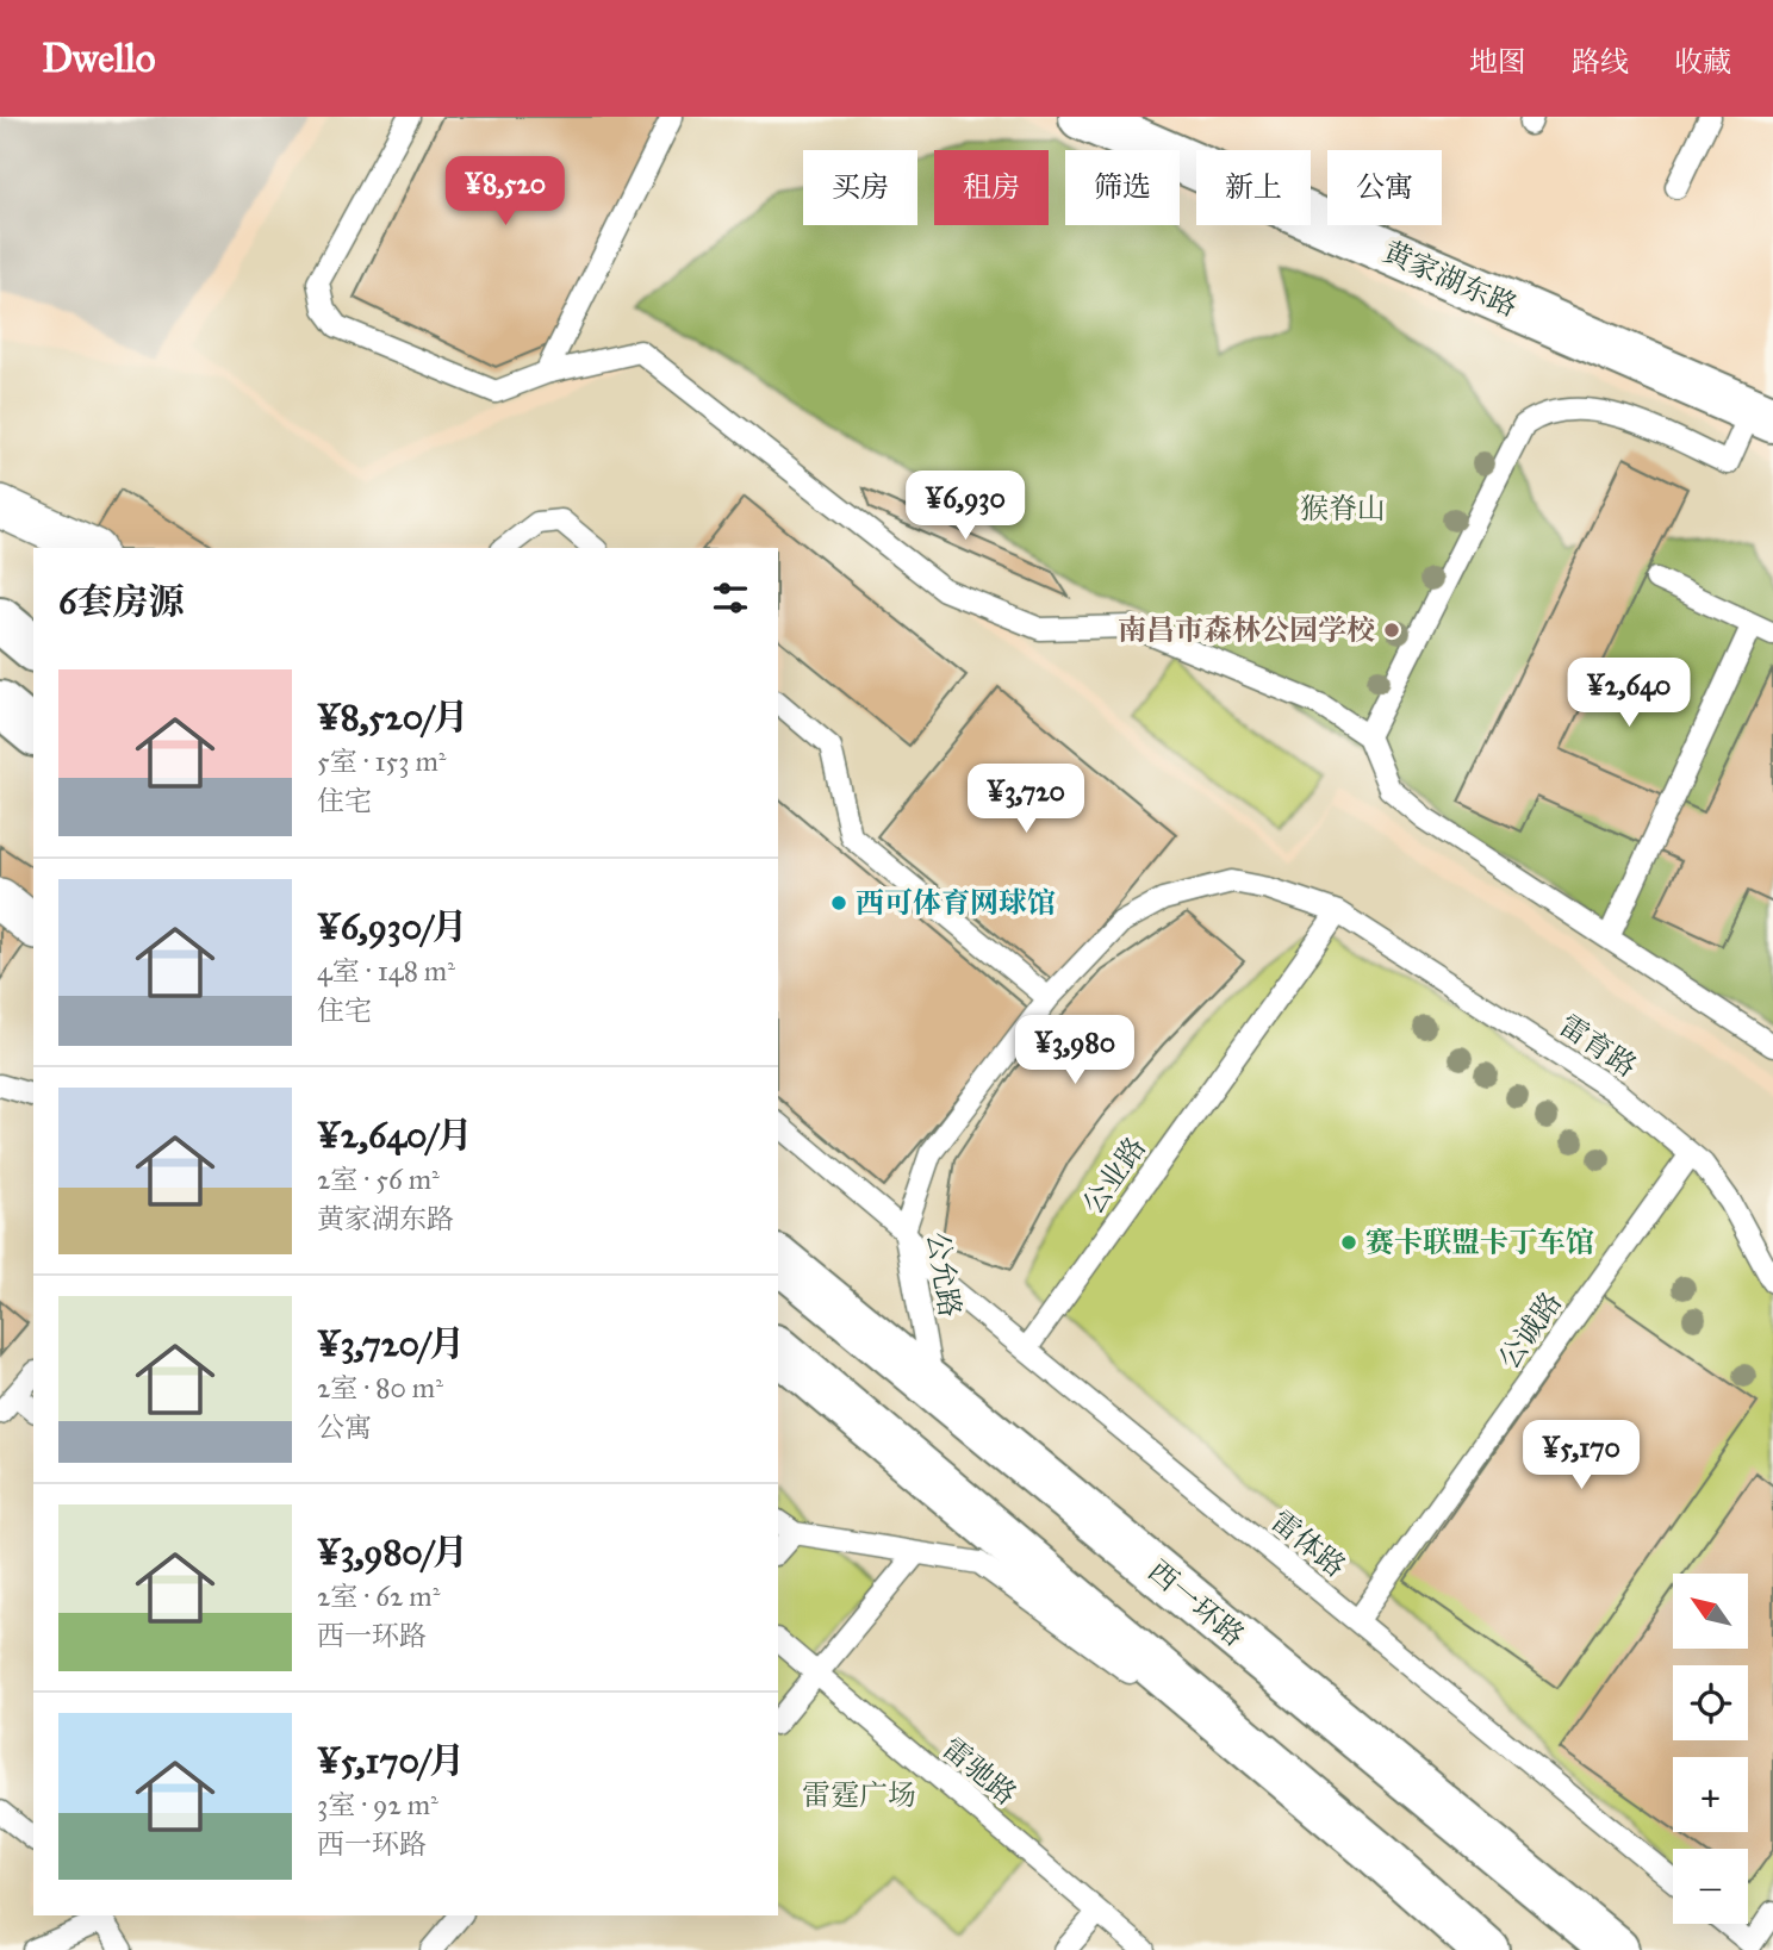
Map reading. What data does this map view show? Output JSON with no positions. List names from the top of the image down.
{
  "streets": {
    "main road": ["黄家湖东路", "西一环路"],
    "lane": [
      "雷育路",
      "公业路",
      "公允路",
      "公诚路",
      "雷体路",
      "雷驰路"
    ]
  },
  "crossings": [
    ["雷育路", "公业路"],
    ["雷育路", "公允路"],
    ["雷育路", "公诚路"],
    ["公业路", "公允路"],
    ["公业路", "雷体路"],
    ["公允路", "雷体路"],
    ["公允路", "西一环路"],
    ["公诚路", "雷体路"]
  ],
  "parks": ["猴脊山", "雷霆广场"],
  "places": ["南昌市森林公园学校", "西可体育网球馆", "赛卡联盟卡丁车馆"],
  "north": "top left",
  "page": {
    "header": "Dwello",
    "nav": ["地图", "路线", "收藏"],
    "chip": [
      "买房",
      "租房",
      "筛选",
      "新上",
      "公寓"
    ],
    "price": [
      "¥8,520",
      "¥6,930",
      "¥2,640",
      "¥3,720",
      "¥3,980",
      "¥5,170"
    ],
    "heading": "6套房源",
    "list": [
      {
        "name": "¥8,520/月",
        "note": "5室 · 153 m² · 住宅"
      },
      {
        "name": "¥6,930/月",
        "note": "4室 · 148 m² · 住宅"
      },
      {
        "name": "¥2,640/月",
        "note": "2室 · 56 m² · 黄家湖东路"
      },
      {
        "name": "¥3,720/月",
        "note": "2室 · 80 m² · 公寓"
      },
      {
        "name": "¥3,980/月",
        "note": "2室 · 62 m² · 西一环路"
      },
      {
        "name": "¥5,170/月",
        "note": "3室 · 92 m² · 西一环路"
      }
    ],
    "map_buttons": ["+", "−"]
  }
}
